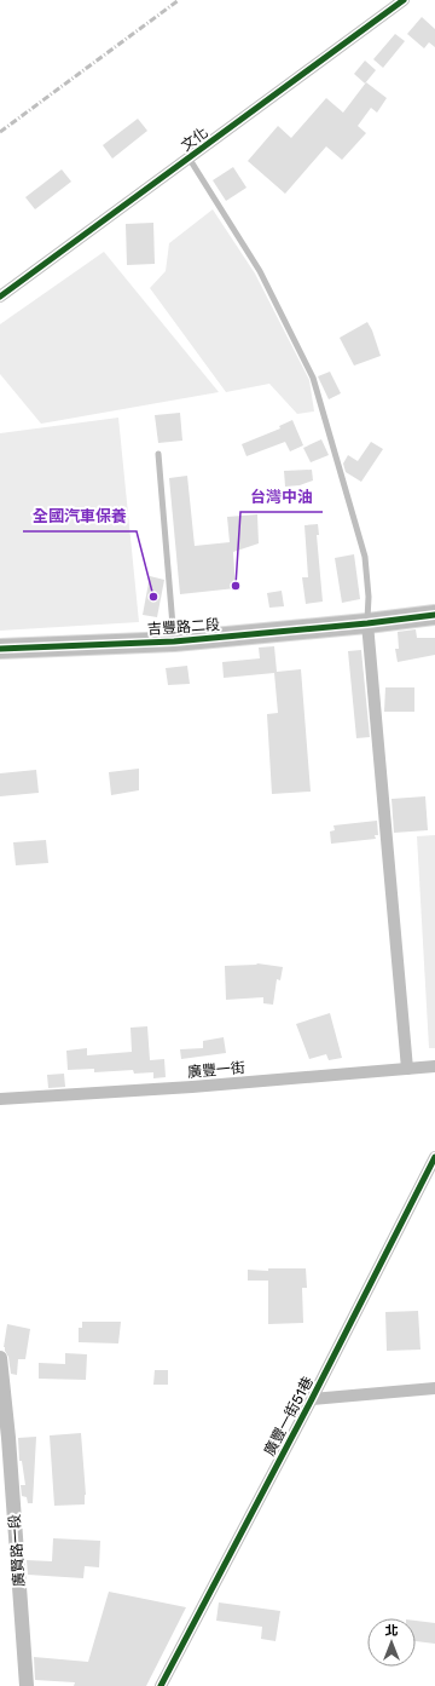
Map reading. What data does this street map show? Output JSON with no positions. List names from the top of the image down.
{
  "streets": {
    "main road": ["吉豐路二段"],
    "street": [
      "文化",
      "廣豐一街",
      "廣豐一街51巷",
      "廣賢路一段"
    ]
  },
  "places": ["台灣中油", "全國汽車保養"],
  "north": "top"
}
